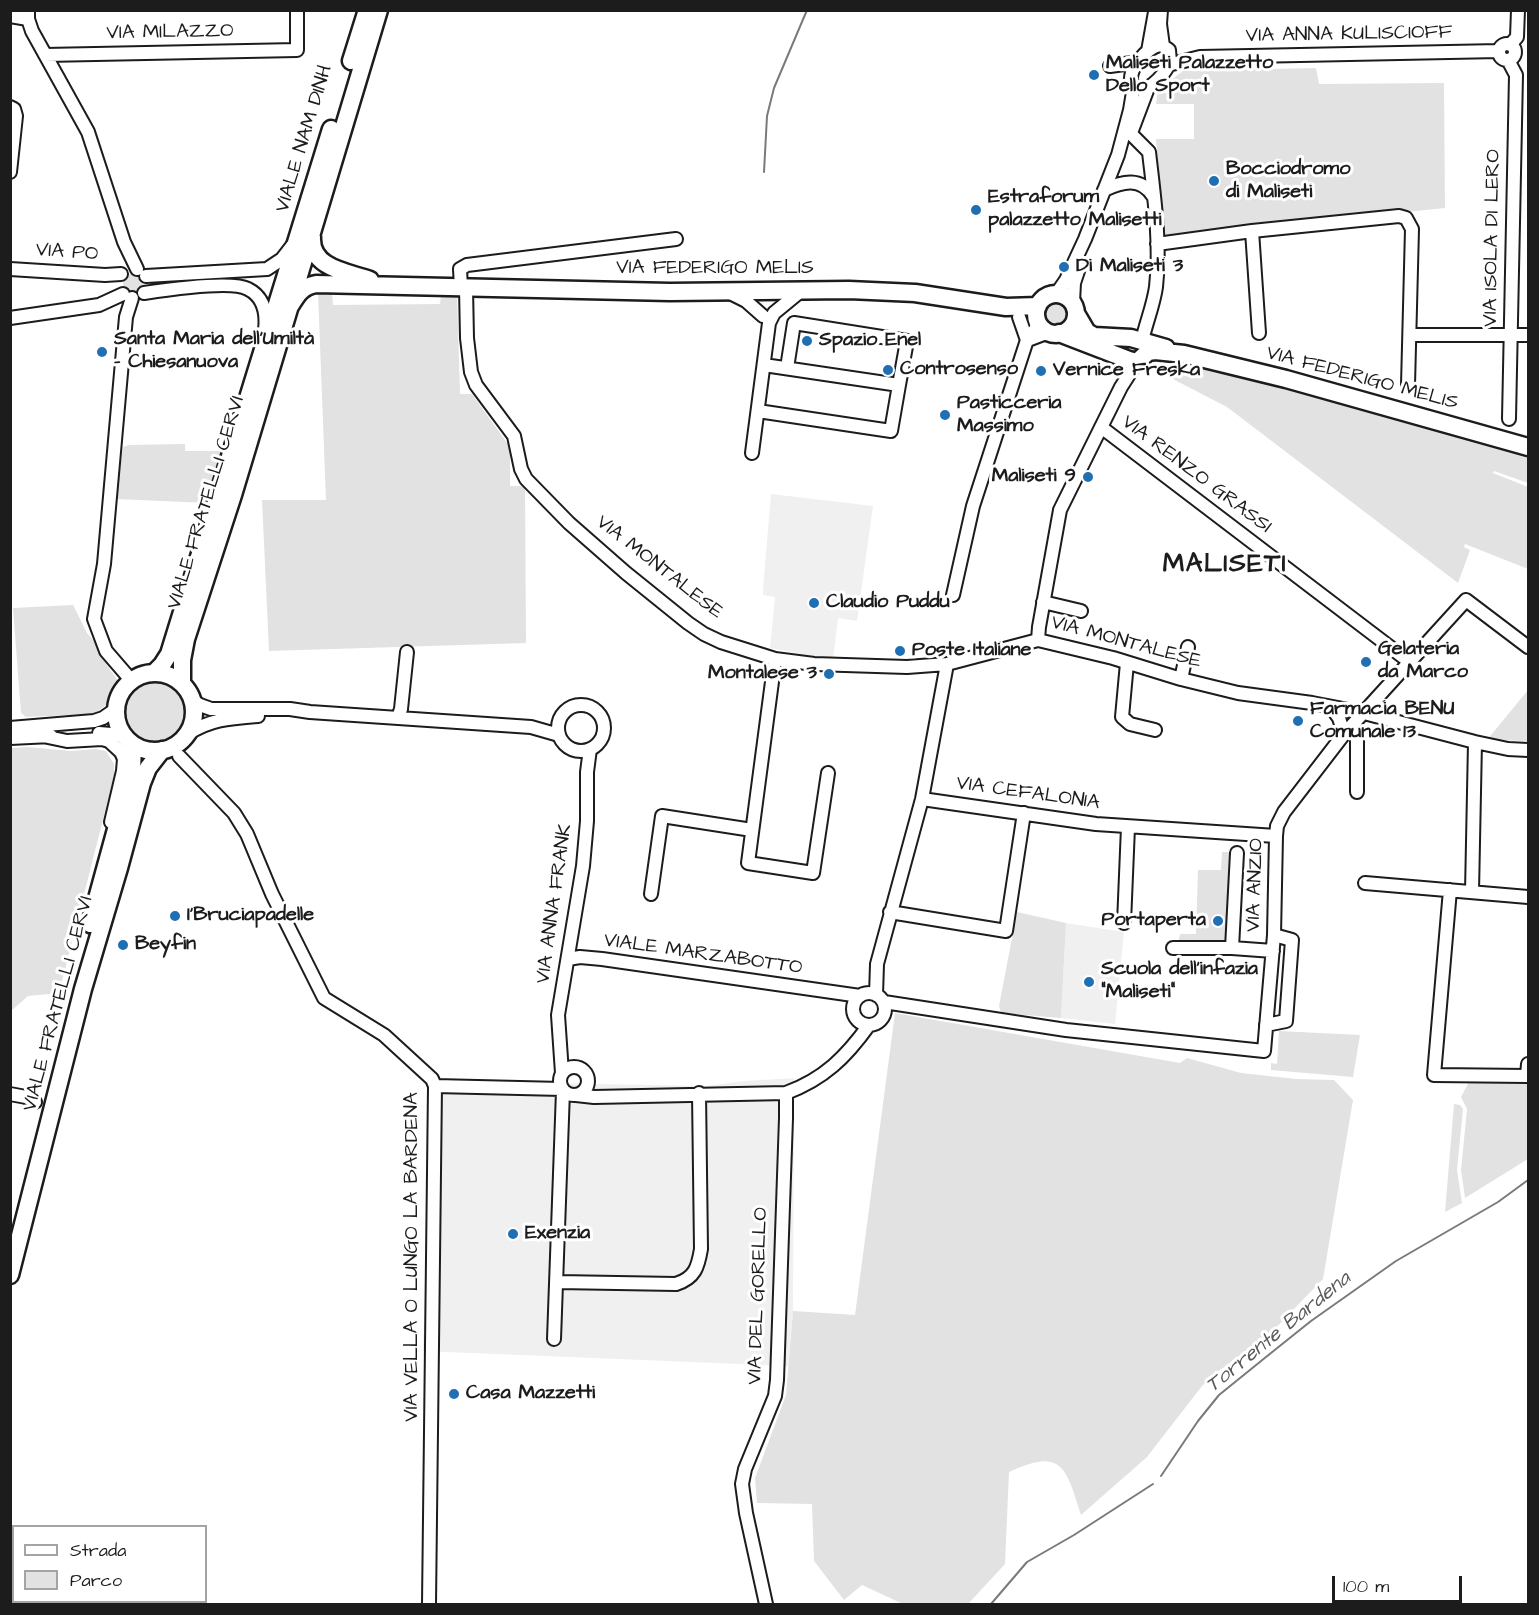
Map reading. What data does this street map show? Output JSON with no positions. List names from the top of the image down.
{
  "streets": {
    "main road": ["VIALE NAM DINH", "VIA FEDERIGO MELIS", "VIALE FRATELLI CERVI"],
    "street": [
      "VIA MILAZZO",
      "VIA ANNA KULISCIOFF",
      "VIA ISOLA DI LERO",
      "VIA PO",
      "VIA RENZO GRASSI",
      "VIA MONTALESE",
      "VIA CEFALONIA",
      "VIA ANZIO",
      "VIA ANNA FRANK",
      "VIALE MARZABOTTO",
      "VIA VELLA O LUNGO LA BARDENA",
      "VIA DEL GORELLO"
    ]
  },
  "crossings": [
    ["VIA ANNA KULISCIOFF", "VIA ISOLA DI LERO"],
    ["VIALE NAM DINH", "VIALE FRATELLI CERVI"],
    ["VIA FEDERIGO MELIS", "VIA MONTALESE"],
    ["VIA RENZO GRASSI", "VIA ANZIO"],
    ["VIALE FRATELLI CERVI", "VIA VELLA O LUNGO LA BARDENA"],
    ["VIA MONTALESE", "VIA ANZIO"],
    ["VIA CEFALONIA", "VIA ANZIO"],
    ["VIA ANZIO", "VIALE MARZABOTTO"],
    ["VIA ANNA FRANK", "VIALE MARZABOTTO"]
  ],
  "districts": ["MALISETI"],
  "water": ["Torrente Bardena"],
  "places": [
    "Maliseti Palazzetto Dello Sport",
    "Bocciodromo di Maliseti",
    "Estraforum palazzetto Malisetti",
    "Di Maliseti 3",
    "Spazio Enel",
    "Santa Maria dell'Umiltà - Chiesanuova",
    "Controsenso",
    "Vernice Freska",
    "Pasticceria Massimo",
    "Maliseti 9",
    "Claudio Puddu",
    "Poste Italiane",
    "Gelateria da Marco",
    "Montalese 3",
    "Farmacia BENU Comunale 13",
    "I'Bruciapadelle",
    "Portaperta",
    "Beyfin",
    "Scuola dell'infazia \"Maliseti\"",
    "Exenzia",
    "Casa Mazzetti"
  ],
  "legend": ["Strada", "Parco"],
  "scale_bar": "100 m"
}
